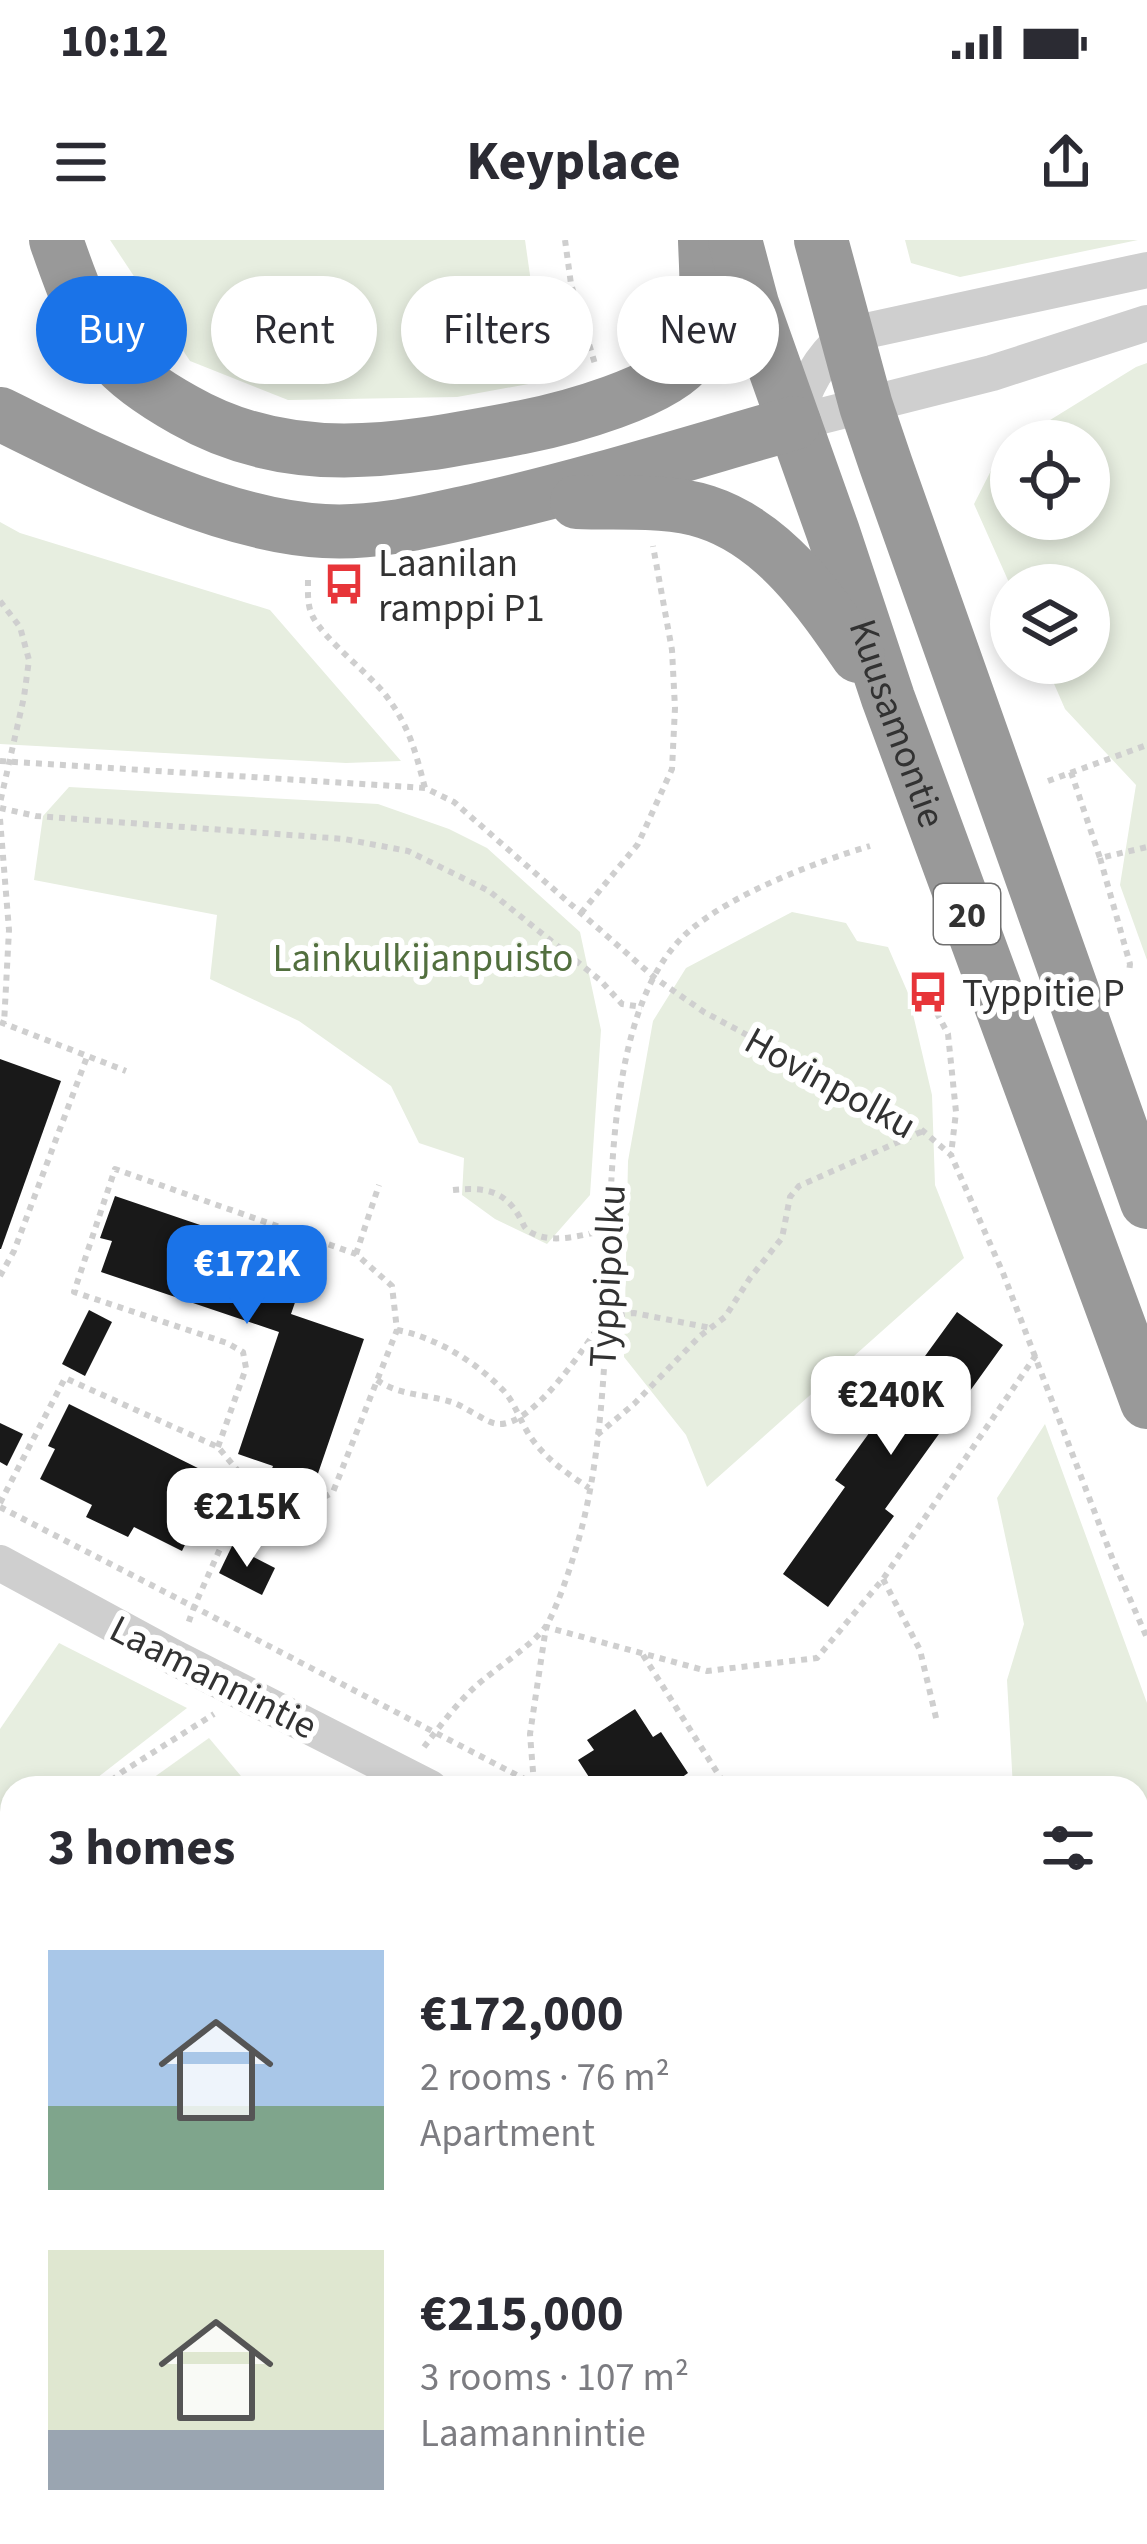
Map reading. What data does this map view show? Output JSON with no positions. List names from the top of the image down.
{
  "streets": {
    "highway": ["Kuusamontie", "20"],
    "street": ["Laamannintie"],
    "path": ["Hovinpolku", "Typpipolku"]
  },
  "crossings": [
    ["Hovinpolku", "Typpipolku"]
  ],
  "parks": ["Lainkulkijanpuisto"],
  "places": {
    "bus stop": ["Laanilan ramppi P1", "Typpitie P"]
  },
  "page": {
    "status": "10:12",
    "header": "Keyplace",
    "chip": [
      "Buy",
      "Rent",
      "Filters",
      "New"
    ],
    "price": ["€172K", "€240K", "€215K"],
    "heading": "3 homes",
    "list": [
      {
        "name": "€172,000",
        "note": "2 rooms · 76 m² · Apartment"
      },
      {
        "name": "€215,000",
        "note": "3 rooms · 107 m² · Laamannintie"
      }
    ]
  }
}
